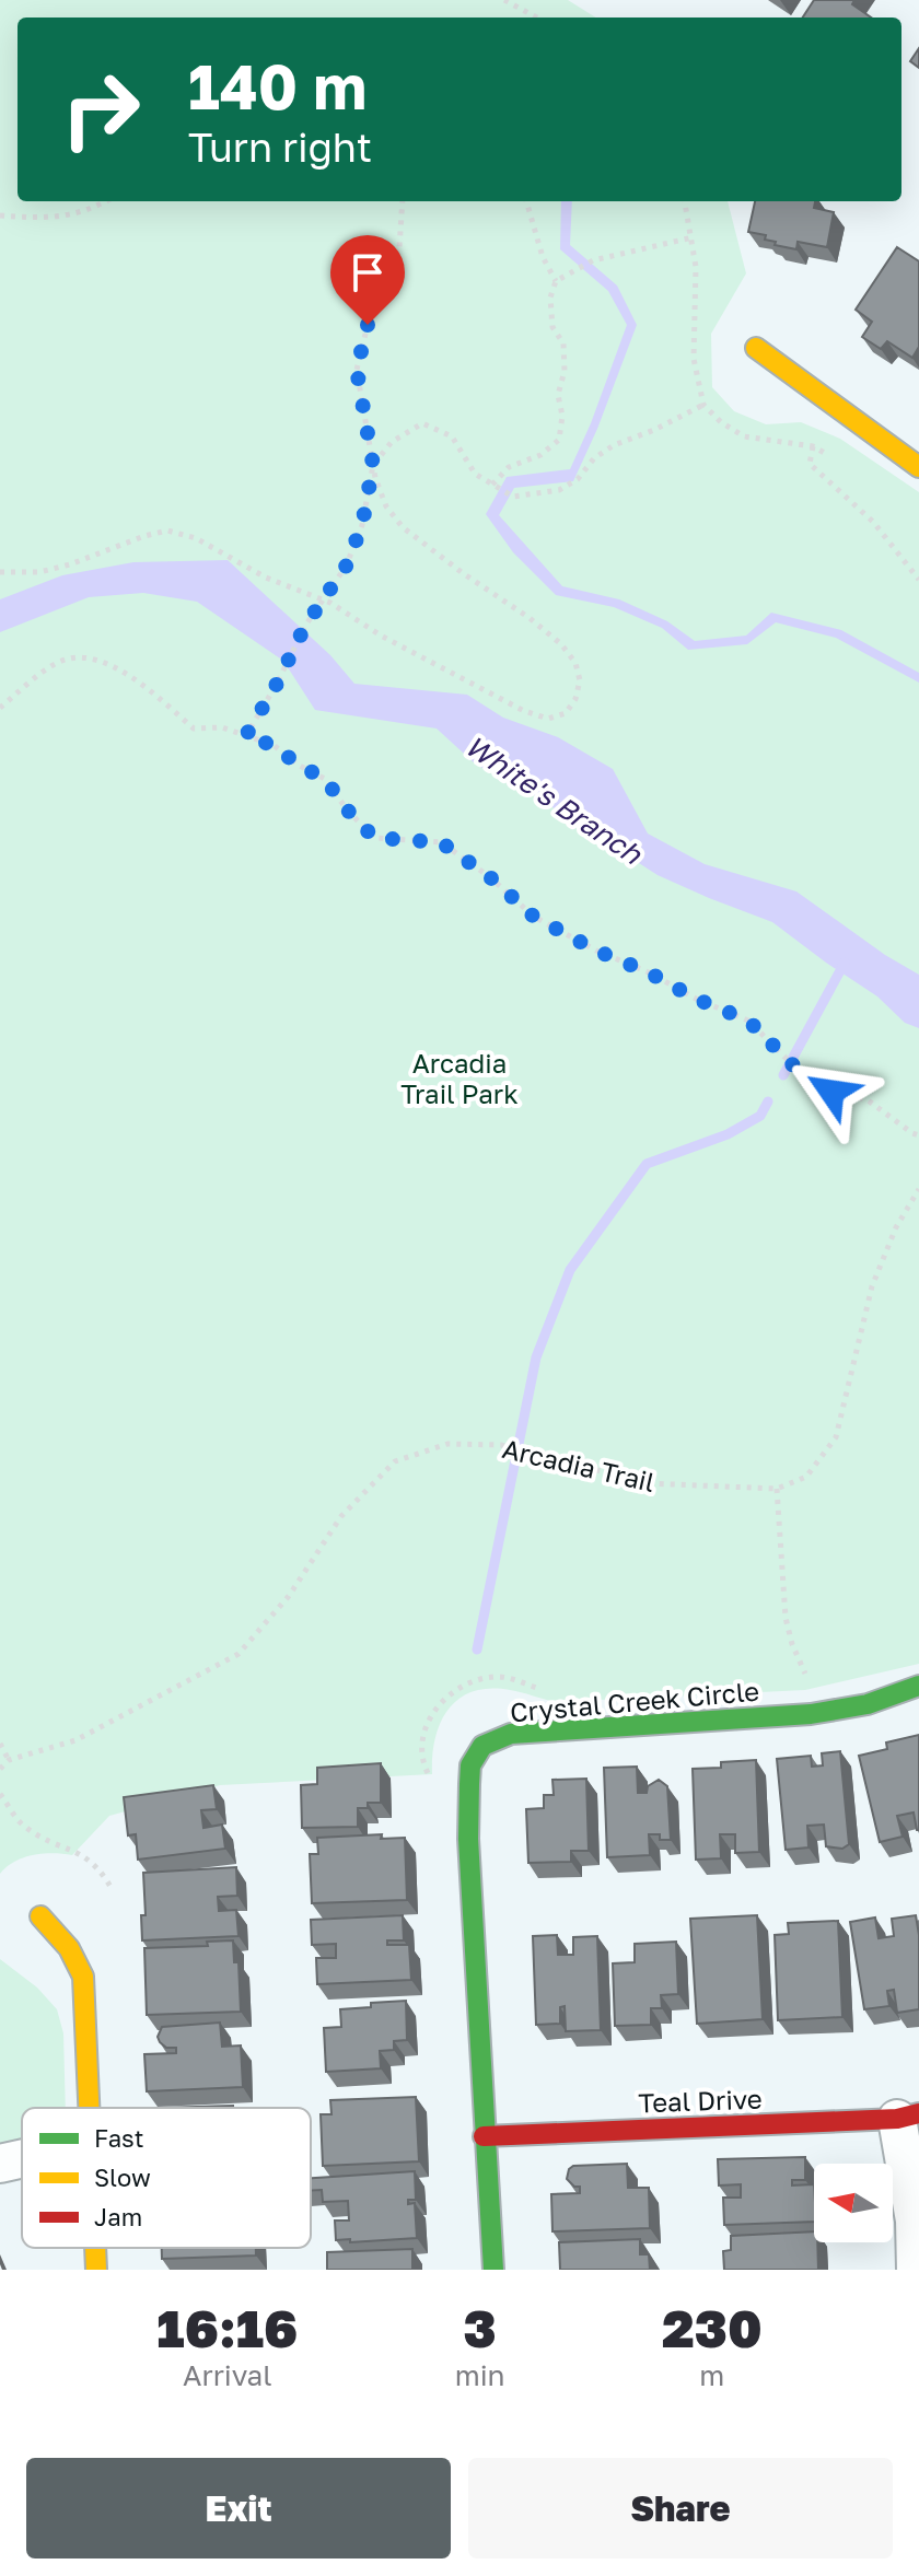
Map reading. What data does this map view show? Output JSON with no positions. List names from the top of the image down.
{
  "streets": {
    "street": ["Crystal Creek Circle", "Teal Drive"],
    "path": ["Arcadia Trail"]
  },
  "crossings": [
    ["Crystal Creek Circle", "Teal Drive"]
  ],
  "water": ["White's Branch"],
  "parks": ["Arcadia Trail Park"],
  "legend": ["Fast", "Slow", "Jam"],
  "north": "left",
  "page": {
    "turn": ["140 m", "Turn right"],
    "eta": [
      "16:16",
      "Arrival",
      "3",
      "min",
      "230",
      "m"
    ],
    "buttons": ["Exit", "Share"]
  }
}
